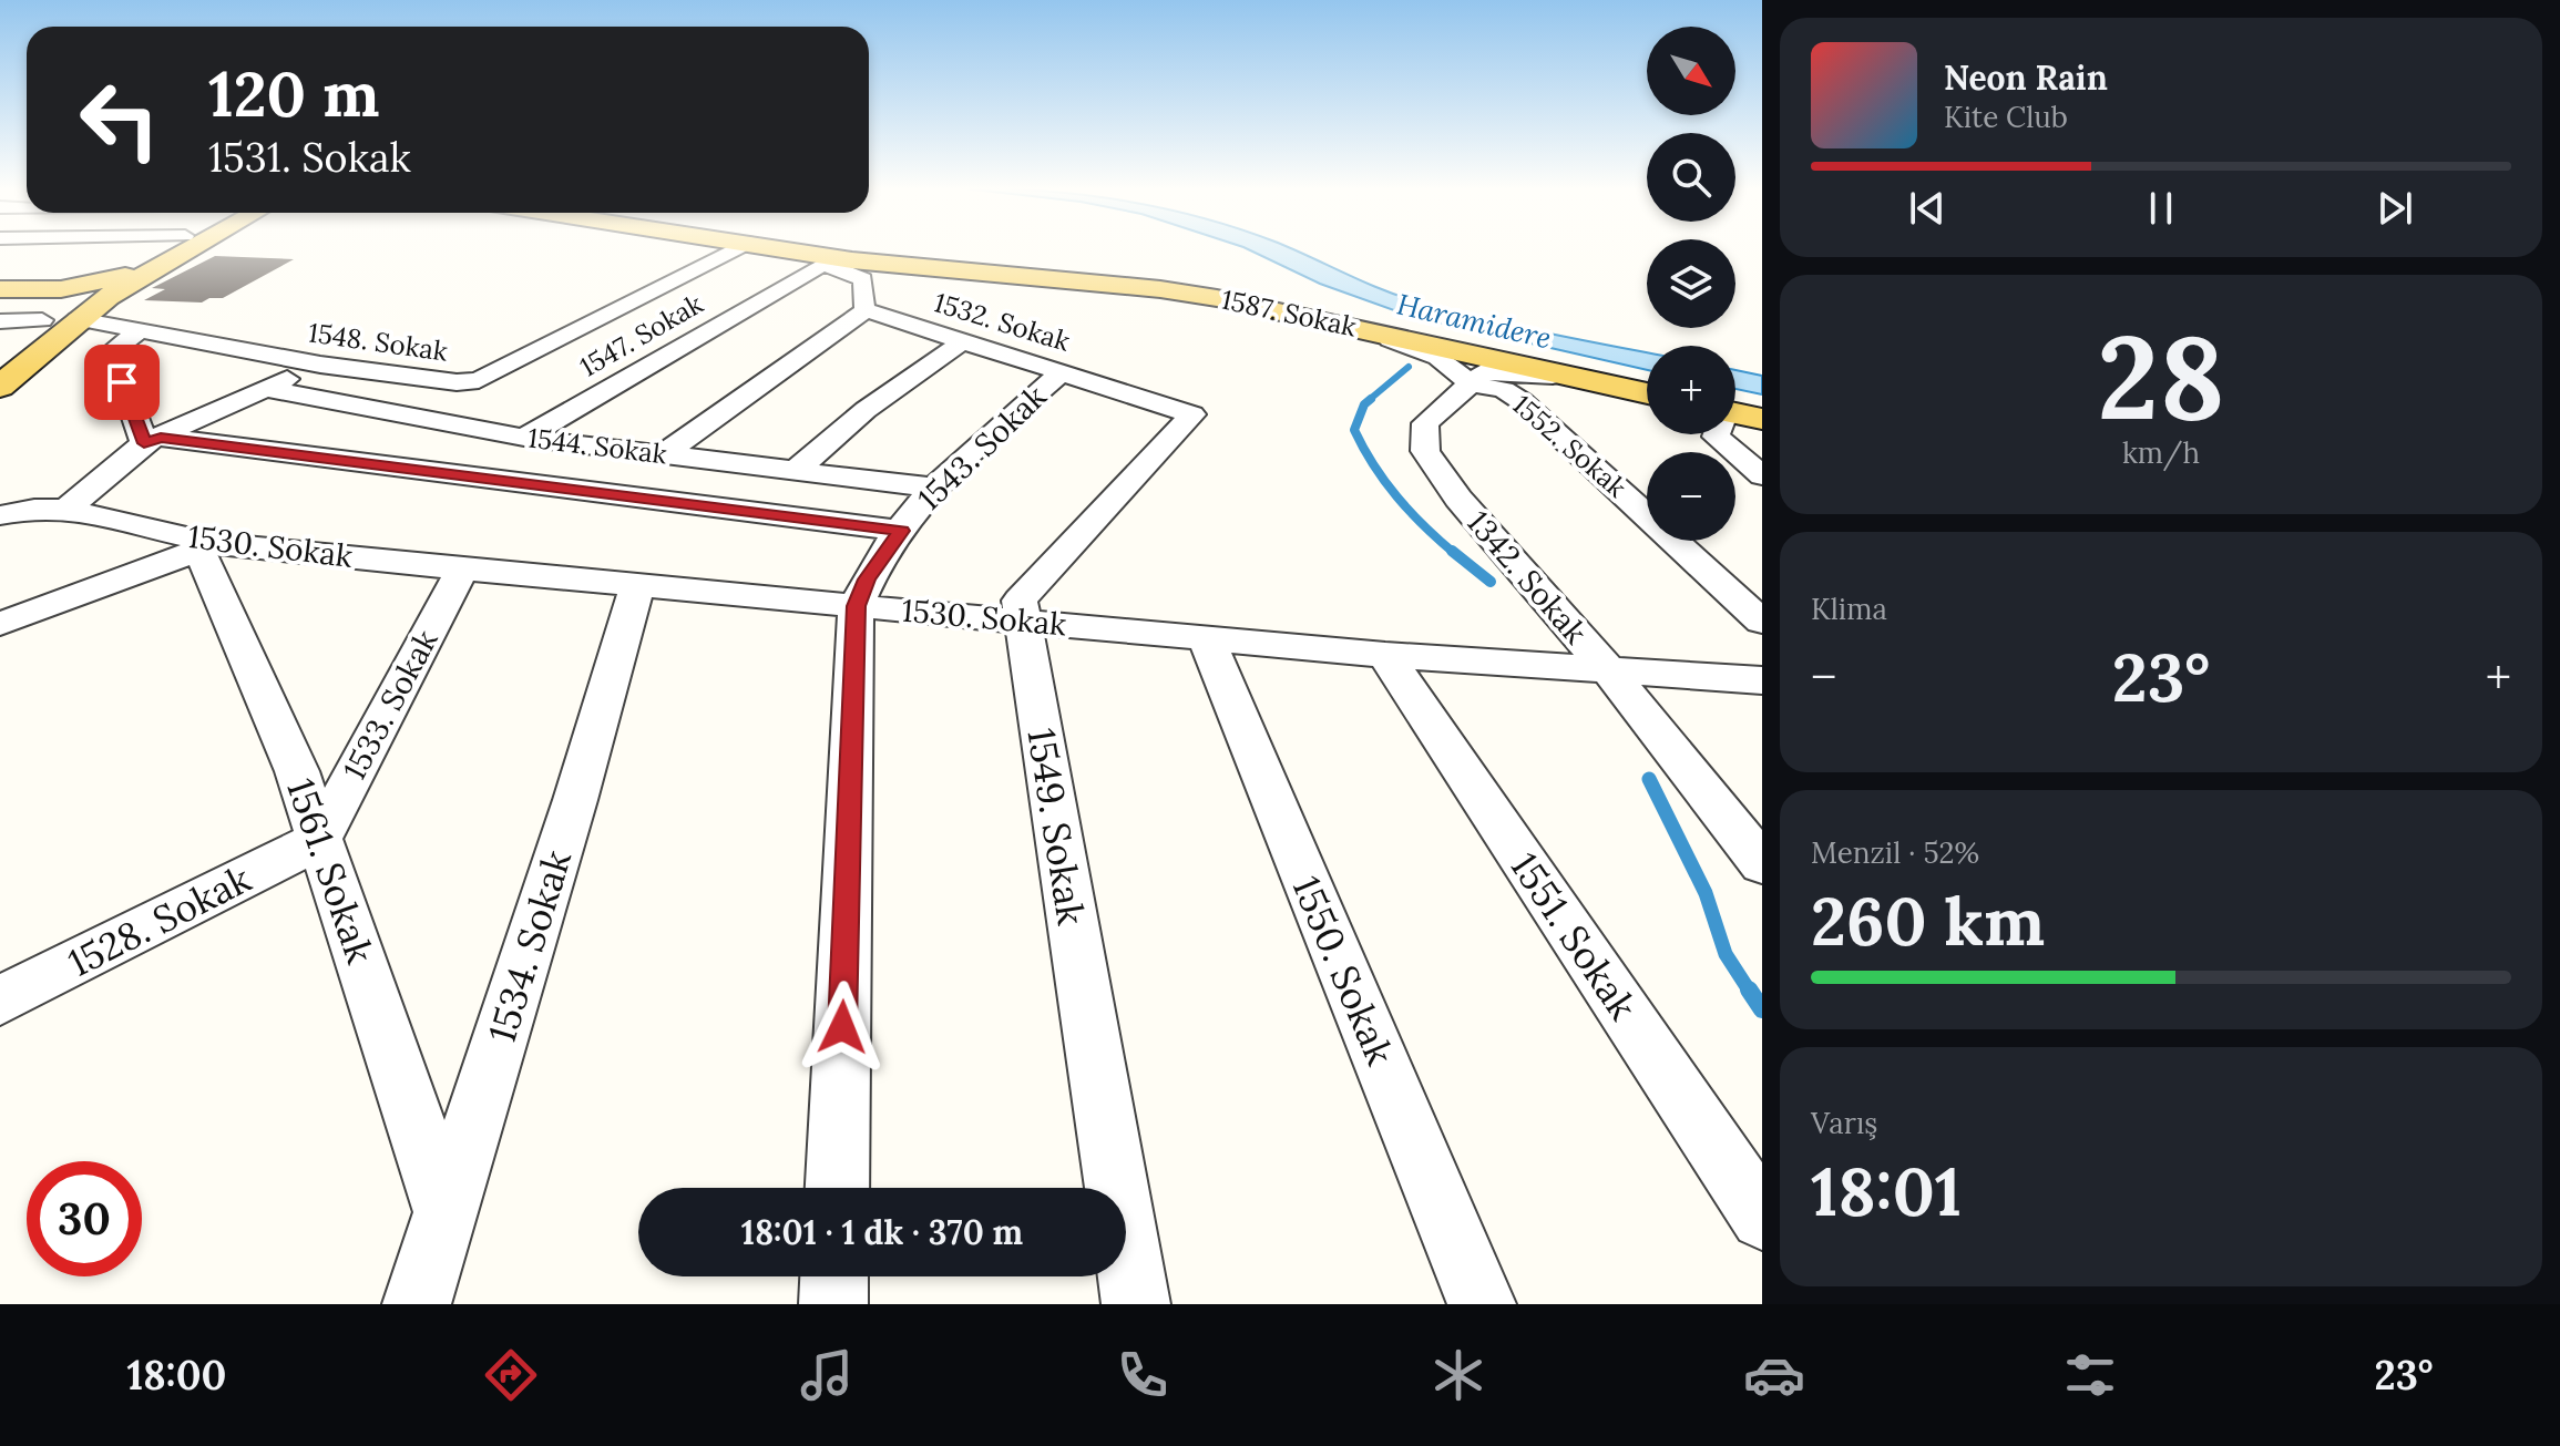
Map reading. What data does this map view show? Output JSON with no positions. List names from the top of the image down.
{
  "streets": {
    "main road": ["1587. Sokak"],
    "street": [
      "1532. Sokak",
      "1547. Sokak",
      "1548. Sokak",
      "1544. Sokak",
      "1552. Sokak",
      "1543. Sokak",
      "1530. Sokak",
      "1342. Sokak",
      "1533. Sokak",
      "1549. Sokak",
      "1561. Sokak",
      "1528. Sokak",
      "1551. Sokak",
      "1534. Sokak",
      "1550. Sokak"
    ]
  },
  "crossings": [
    ["1587. Sokak", "1547. Sokak"],
    ["1587. Sokak", "1552. Sokak"],
    ["1587. Sokak", "1342. Sokak"],
    ["1532. Sokak", "1543. Sokak"],
    ["1532. Sokak", "1530. Sokak"],
    ["1532. Sokak", "1549. Sokak"],
    ["1547. Sokak", "1544. Sokak"],
    ["1544. Sokak", "1543. Sokak"],
    ["1552. Sokak", "1342. Sokak"],
    ["1543. Sokak", "1530. Sokak"],
    ["1530. Sokak", "1342. Sokak"],
    ["1530. Sokak", "1533. Sokak"],
    ["1530. Sokak", "1549. Sokak"],
    ["1530. Sokak", "1561. Sokak"],
    ["1530. Sokak", "1551. Sokak"],
    ["1530. Sokak", "1534. Sokak"],
    ["1530. Sokak", "1550. Sokak"],
    ["1533. Sokak", "1561. Sokak"],
    ["1533. Sokak", "1528. Sokak"],
    ["1561. Sokak", "1528. Sokak"],
    ["1561. Sokak", "1534. Sokak"]
  ],
  "water": ["Haramidere"],
  "north": "bottom right",
  "page": {
    "map_buttons": ["+", "−"],
    "turn": ["120 m", "1531. Sokak"],
    "song": ["Neon Rain", "Kite Club"],
    "tile": [
      ["28", "km/h"],
      "Klima",
      ["Menzil · 52%", "260 km"],
      ["Varış", "18:01"]
    ],
    "heat": ["−", "23°", "+"],
    "limit": "30",
    "trip": "18:01 · 1 dk · 370 m",
    "tabs": ["18:00", "23°"]
  }
}
